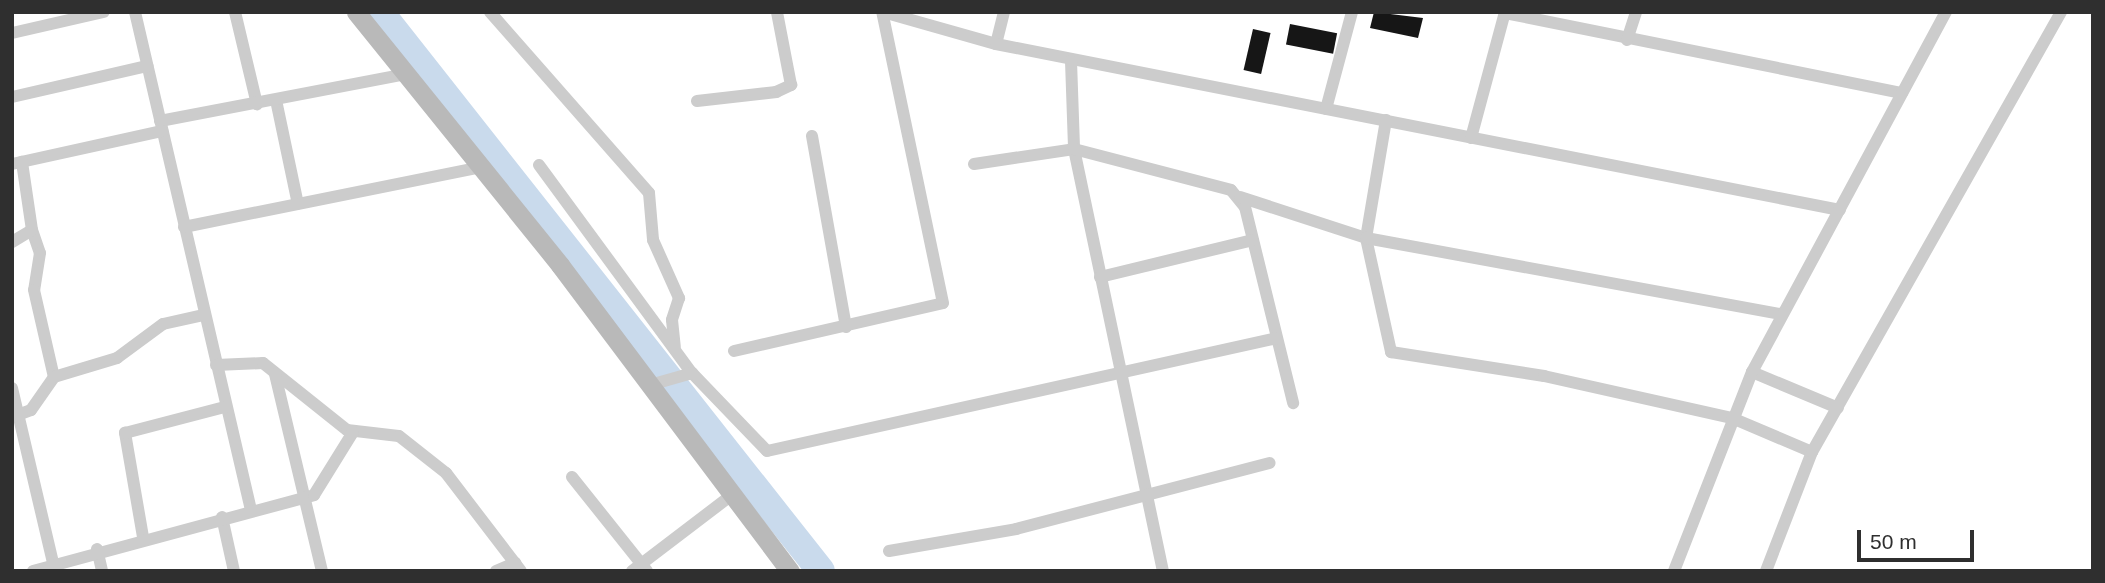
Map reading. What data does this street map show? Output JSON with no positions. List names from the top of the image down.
{
  "scale_bar": "50 m"
}
